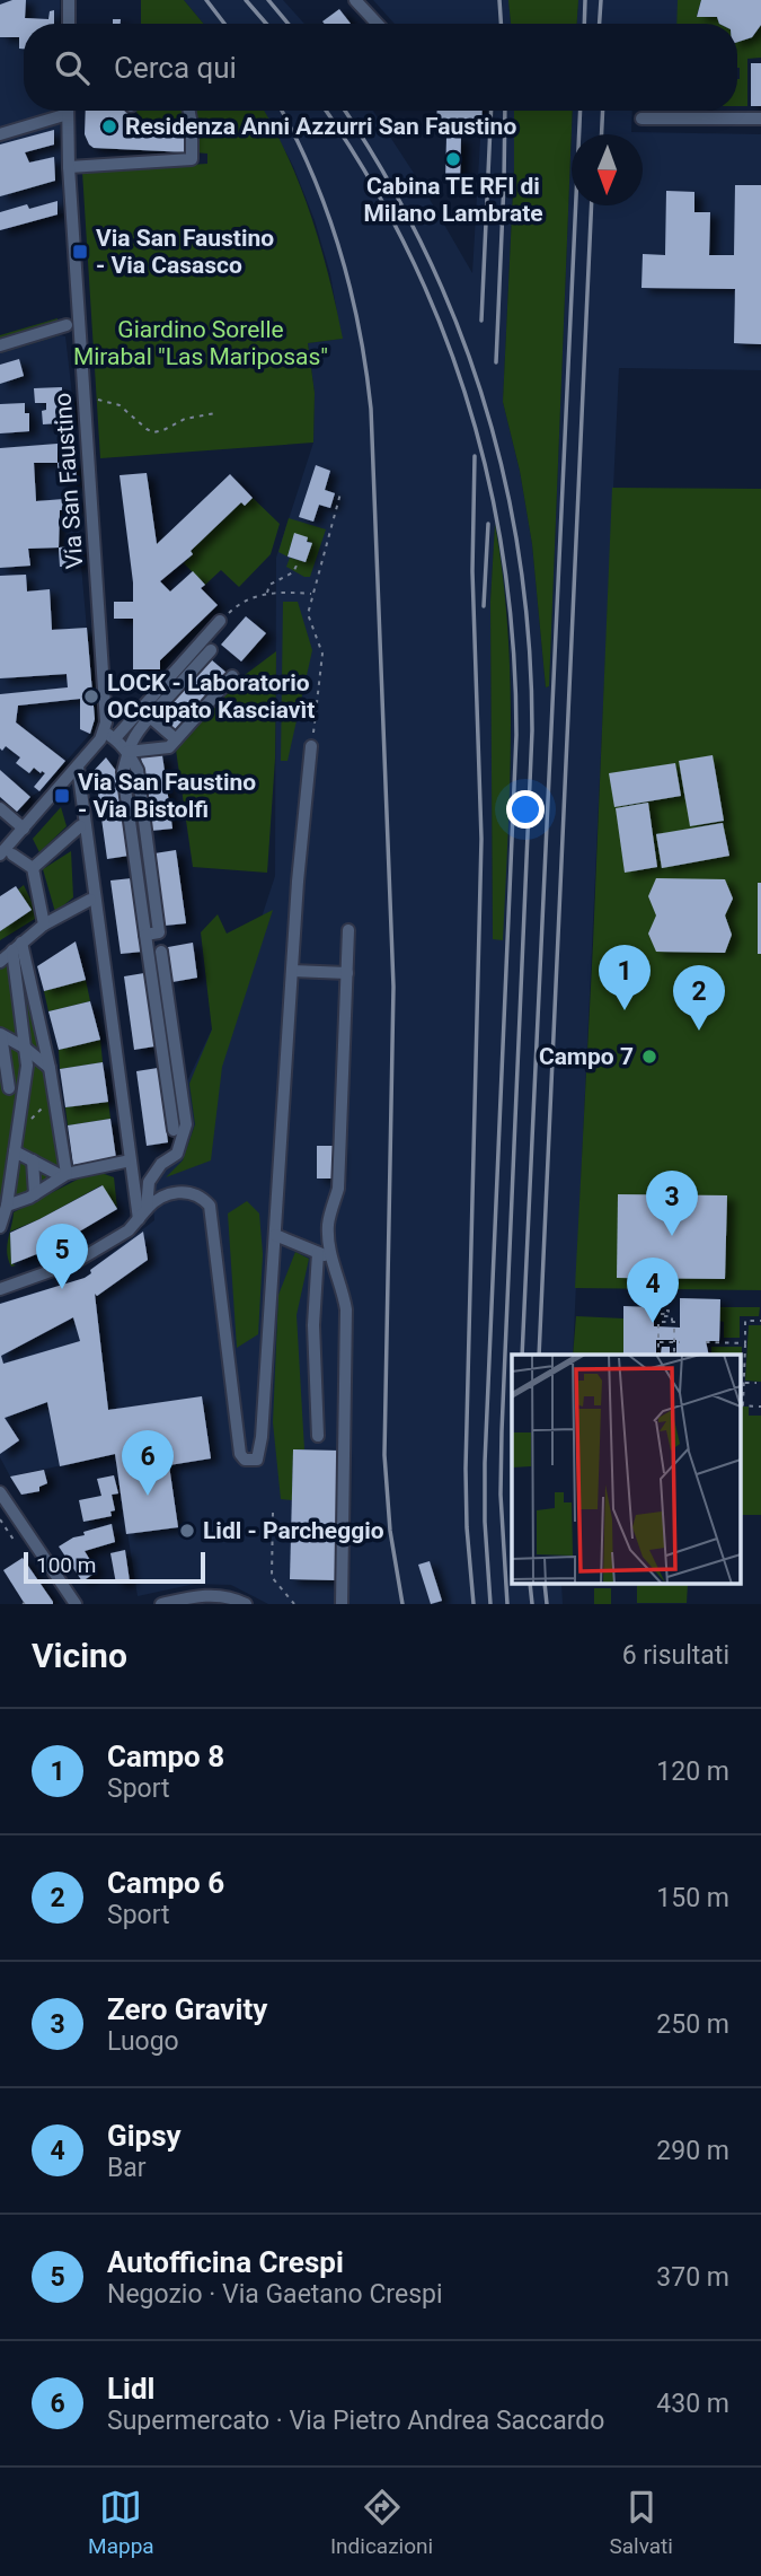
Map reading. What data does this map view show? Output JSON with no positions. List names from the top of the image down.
{
  "streets": {
    "street": ["Via San Faustino"]
  },
  "parks": ["Giardino Sorelle Mirabal \"Las Mariposas\""],
  "places": {
    "other": [
      "Residenza Anni Azzurri San Faustino",
      "Cabina TE RFI di Milano Lambrate",
      "LOCK - Laboratorio OCcupato Kasciavìt",
      "Campo 7",
      "Lidl - Parcheggio"
    ],
    "transit": ["Via San Faustino - Via Casasco", "Via San Faustino - Via Bistolfi"]
  },
  "scale_bar": "100 m",
  "north": "bottom",
  "page": {
    "search": "Cerca qui",
    "pins": [
      "1",
      "2",
      "3",
      "5",
      "4",
      "6"
    ],
    "scale": "100 m",
    "heading": ["Vicino", "6 risultati"],
    "list": [
      {
        "mark": "1",
        "name": "Campo 8",
        "note": "Sport",
        "value": "120 m"
      },
      {
        "mark": "2",
        "name": "Campo 6",
        "note": "Sport",
        "value": "150 m"
      },
      {
        "mark": "3",
        "name": "Zero Gravity",
        "note": "Luogo",
        "value": "250 m"
      },
      {
        "mark": "4",
        "name": "Gipsy",
        "note": "Bar",
        "value": "290 m"
      },
      {
        "mark": "5",
        "name": "Autofficina Crespi",
        "note": "Negozio · Via Gaetano Crespi",
        "value": "370 m"
      },
      {
        "mark": "6",
        "name": "Lidl",
        "note": "Supermercato · Via Pietro Andrea Saccardo",
        "value": "430 m"
      }
    ],
    "nav": ["Mappa", "Indicazioni", "Salvati"]
  }
}
